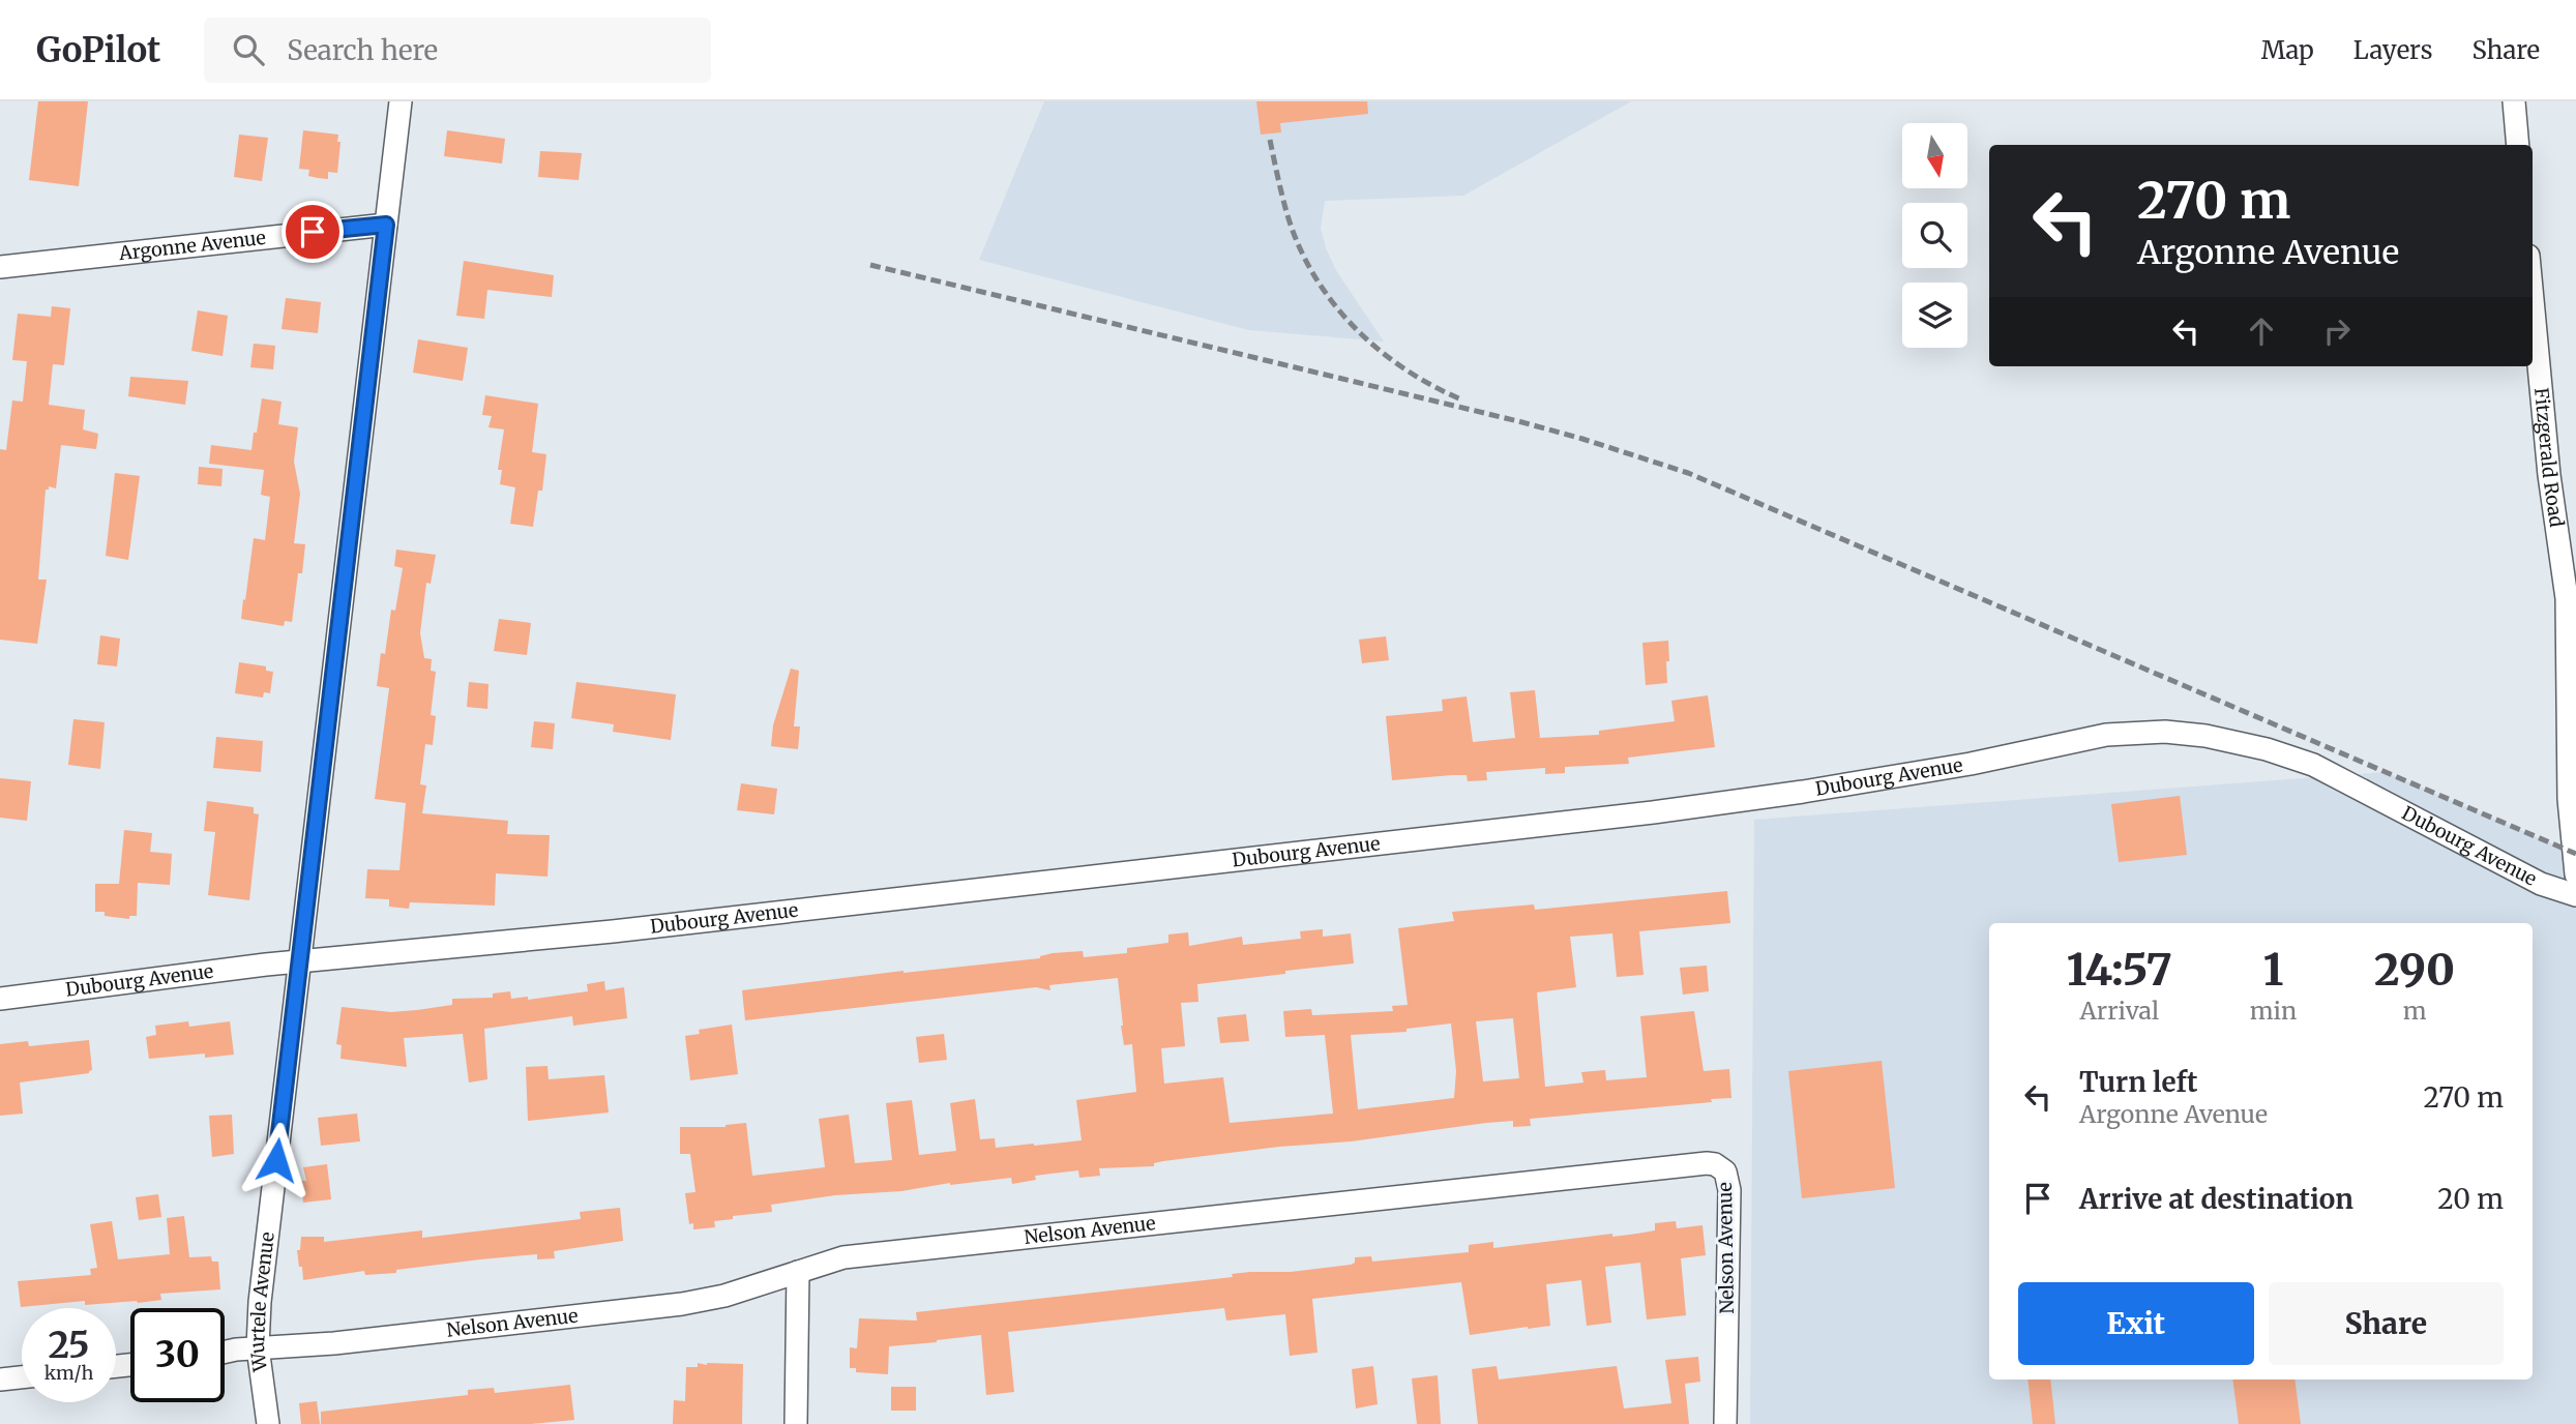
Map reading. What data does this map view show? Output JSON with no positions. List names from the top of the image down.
{
  "streets": {
    "street": [
      "Argonne Avenue",
      "Fitzgerald Road",
      "Dubourg Avenue",
      "Nelson Avenue",
      "Wurtele Avenue"
    ]
  },
  "crossings": [
    ["Argonne Avenue", "Wurtele Avenue"],
    ["Dubourg Avenue", "Wurtele Avenue"],
    ["Nelson Avenue", "Wurtele Avenue"]
  ],
  "north": "bottom",
  "page": {
    "header": "GoPilot",
    "search": "Search here",
    "nav": ["Map", "Layers", "Share"],
    "turn": ["270 m", "Argonne Avenue"],
    "eta": [
      "14:57",
      "Arrival",
      "1",
      "min",
      "290",
      "m"
    ],
    "list": [
      {
        "name": "Turn left",
        "note": "Argonne Avenue",
        "value": "270 m"
      },
      {
        "name": "Arrive at destination",
        "value": "20 m"
      }
    ],
    "buttons": ["Exit", "Share"],
    "speed": "25 km/h",
    "limit": "30"
  }
}
